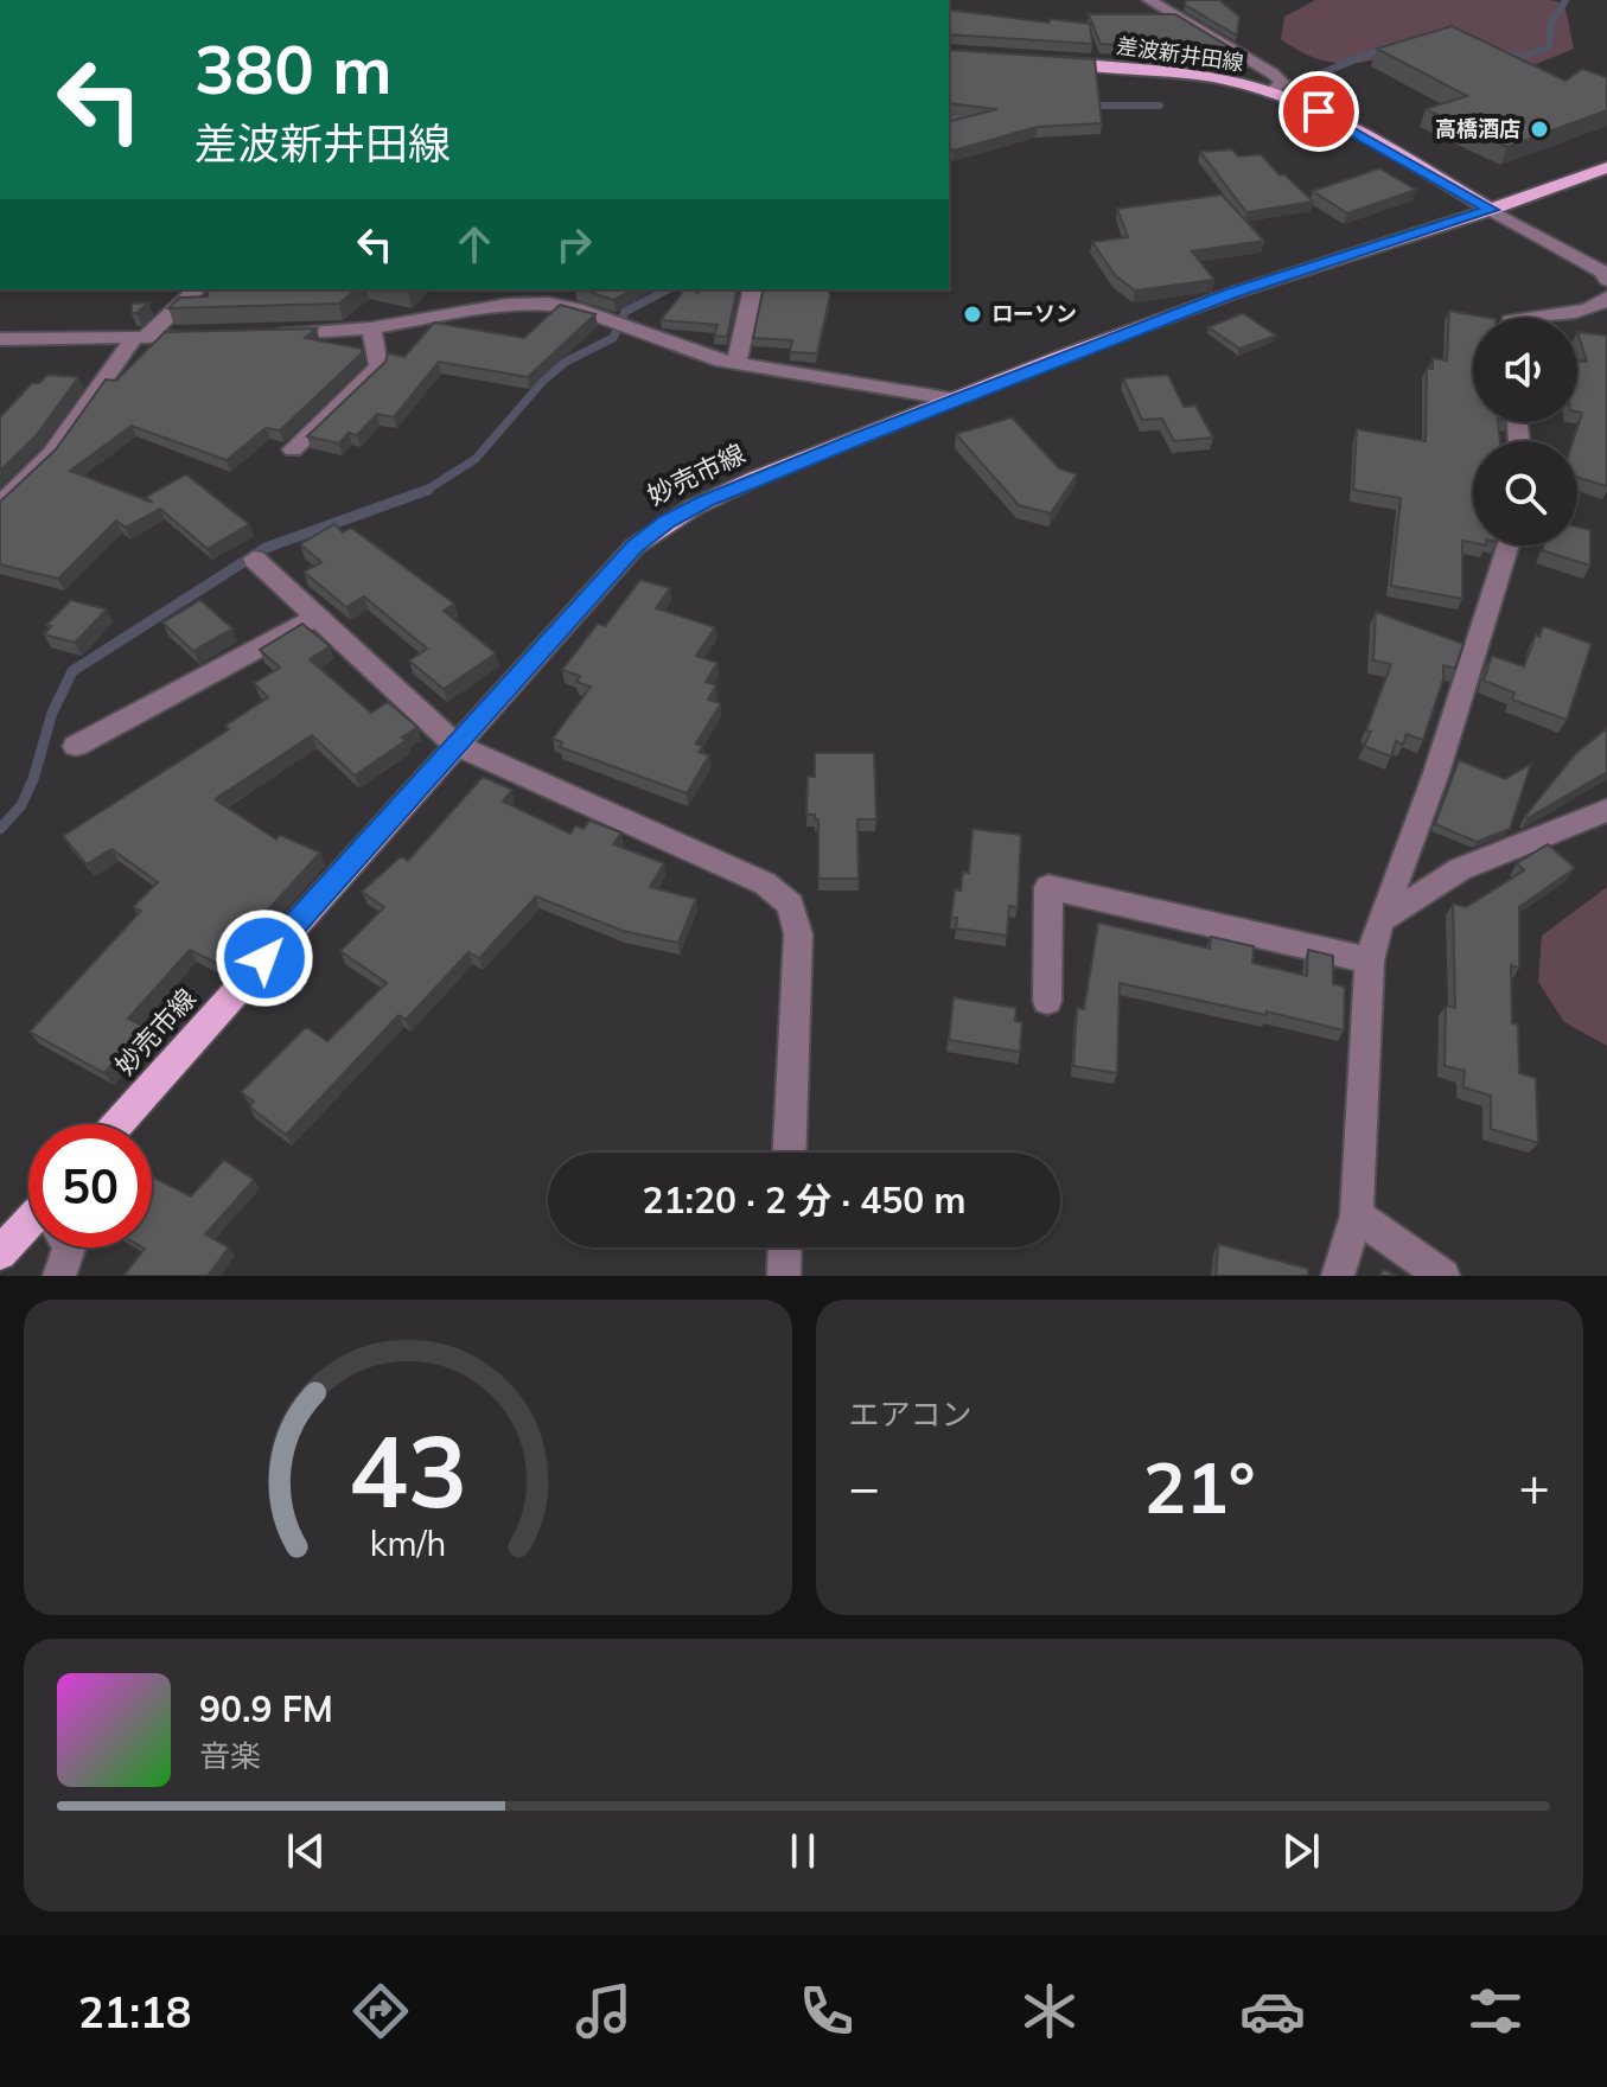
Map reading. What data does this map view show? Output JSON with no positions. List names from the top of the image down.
{
  "streets": {
    "main road": ["差波新井田線", "妙売市線"]
  },
  "crossings": [
    ["差波新井田線", "妙売市線"]
  ],
  "places": ["高橋酒店", "ローソン"],
  "page": {
    "turn": ["380 m", "差波新井田線"],
    "limit": "50",
    "trip": "21:20 · 2 分 · 450 m",
    "tile": "エアコン",
    "heat": ["−", "21°", "+"],
    "song": ["90.9 FM", "音楽"],
    "tabs": "21:18",
    "gauge": ["43", "km/h"]
  }
}
